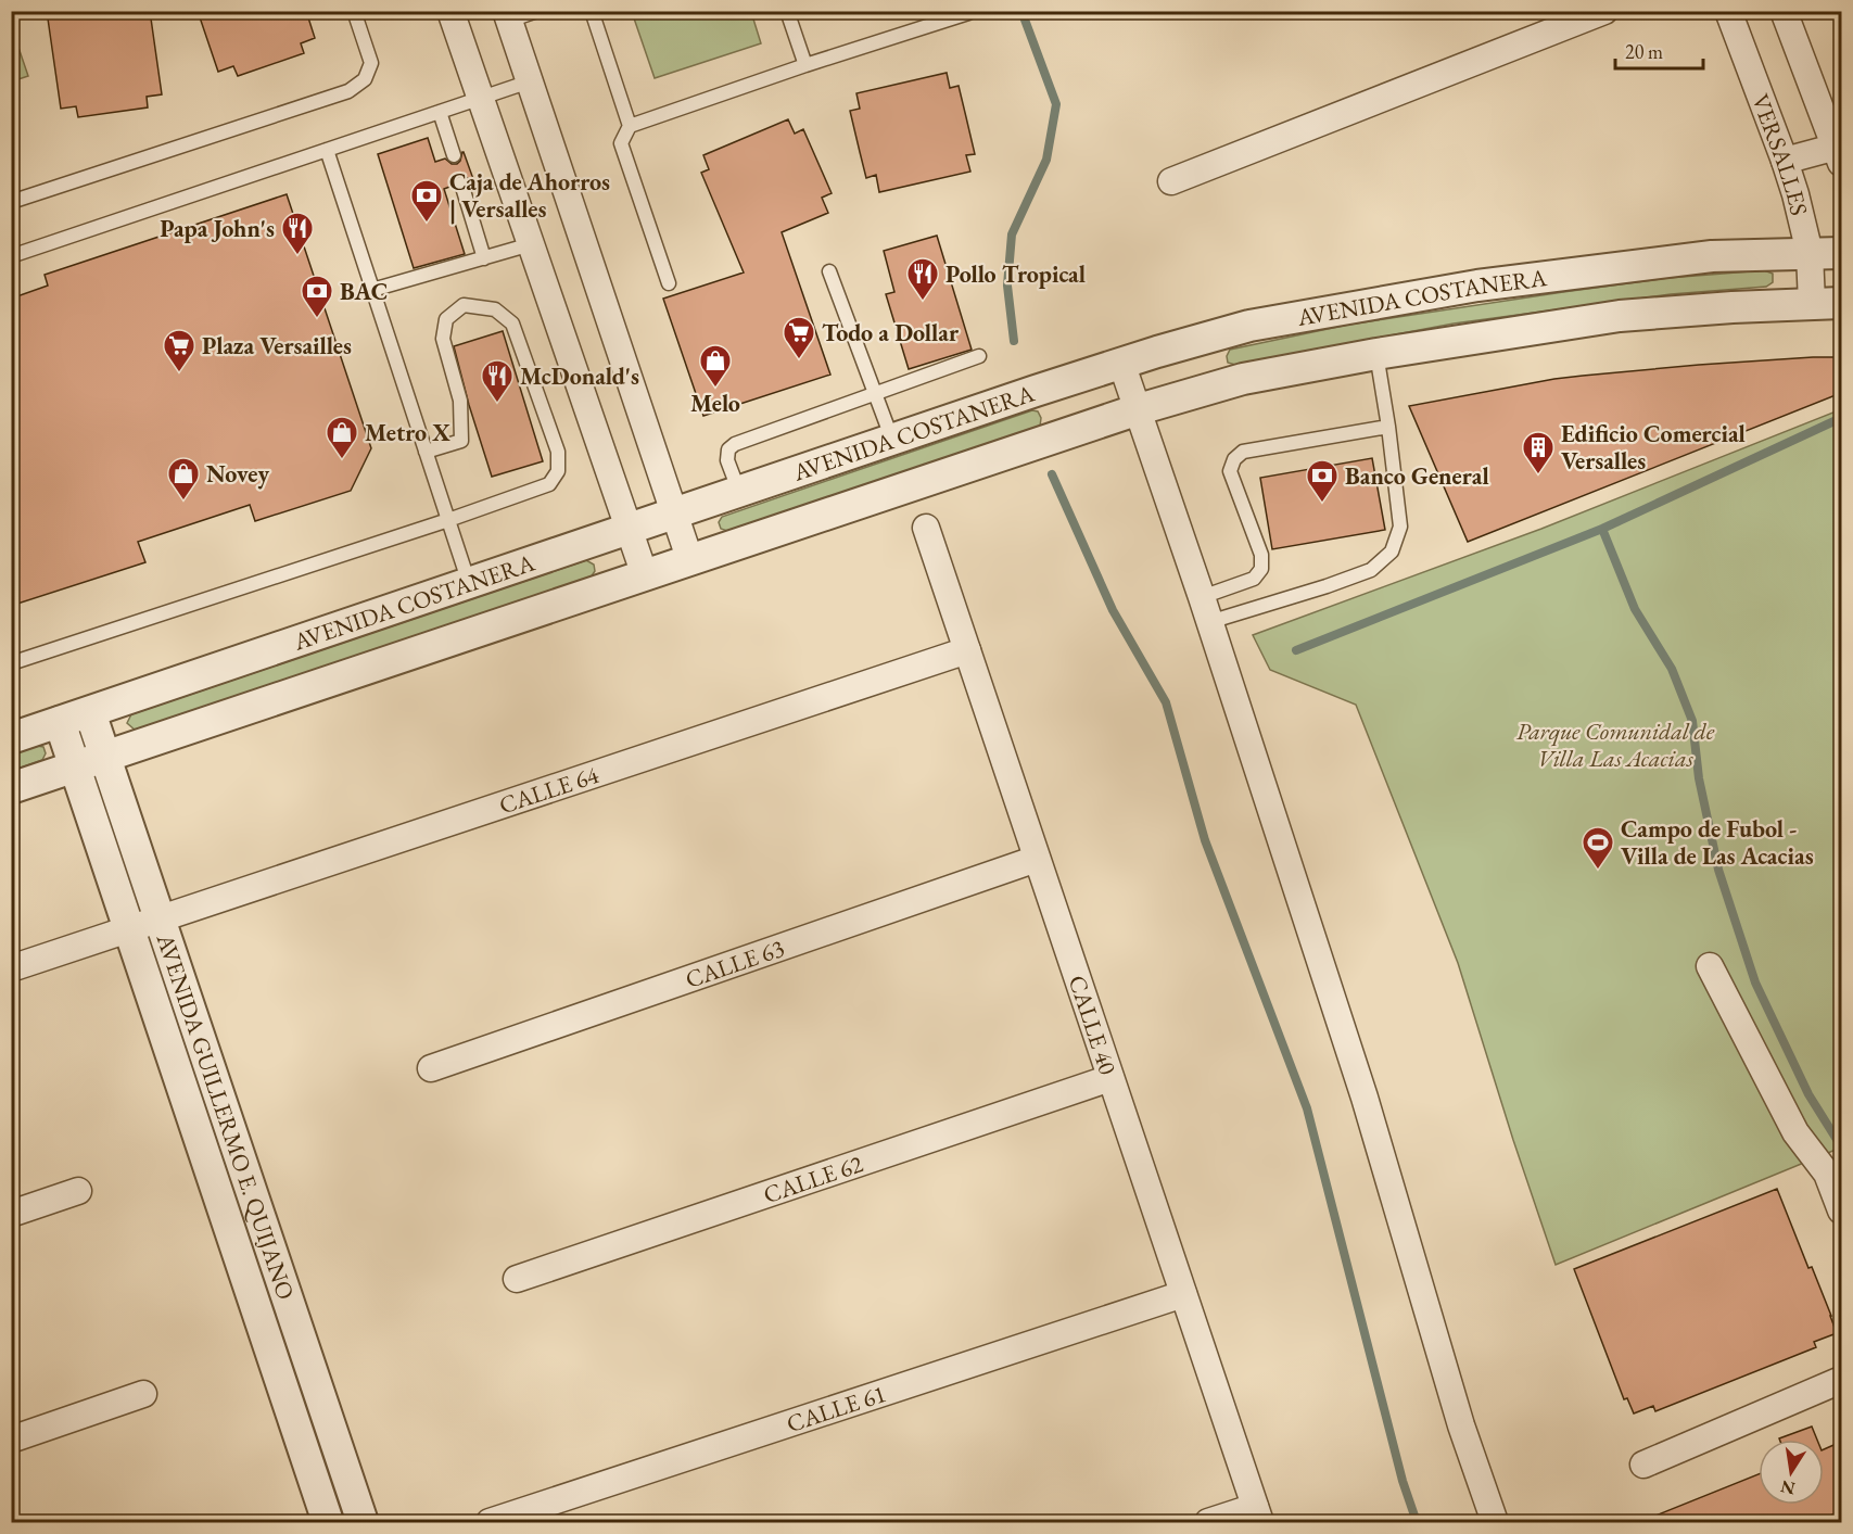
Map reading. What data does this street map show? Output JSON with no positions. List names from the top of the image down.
{
  "streets": {
    "street": [
      "VERSALLES",
      "AVENIDA COSTANERA",
      "CALLE 64",
      "CALLE 63",
      "CALLE 40",
      "AVENIDA GUILLERMO E. QUIJANO",
      "CALLE 62",
      "CALLE 61"
    ]
  },
  "crossings": [
    ["VERSALLES", "AVENIDA COSTANERA"],
    ["AVENIDA COSTANERA", "AVENIDA GUILLERMO E. QUIJANO"],
    ["CALLE 64", "CALLE 40"],
    ["CALLE 64", "AVENIDA GUILLERMO E. QUIJANO"],
    ["CALLE 63", "CALLE 40"],
    ["CALLE 40", "CALLE 62"],
    ["CALLE 40", "CALLE 61"]
  ],
  "parks": ["Parque Comunidal de Villa Las Acacias"],
  "places": {
    "bank": ["Caja de Ahorros | Versalles", "BAC", "Banco General"],
    "restaurant": ["Papa John's", "Pollo Tropical", "McDonald's"],
    "supermarket": ["Todo a Dollar", "Plaza Versailles"],
    "shop": ["Melo", "Metro X", "Novey"],
    "building": ["Edificio Comercial Versalles"],
    "sports": ["Campo de Fubol - Villa de Las Acacias"]
  },
  "scale_bar": "20 m",
  "north": "bottom"
}
